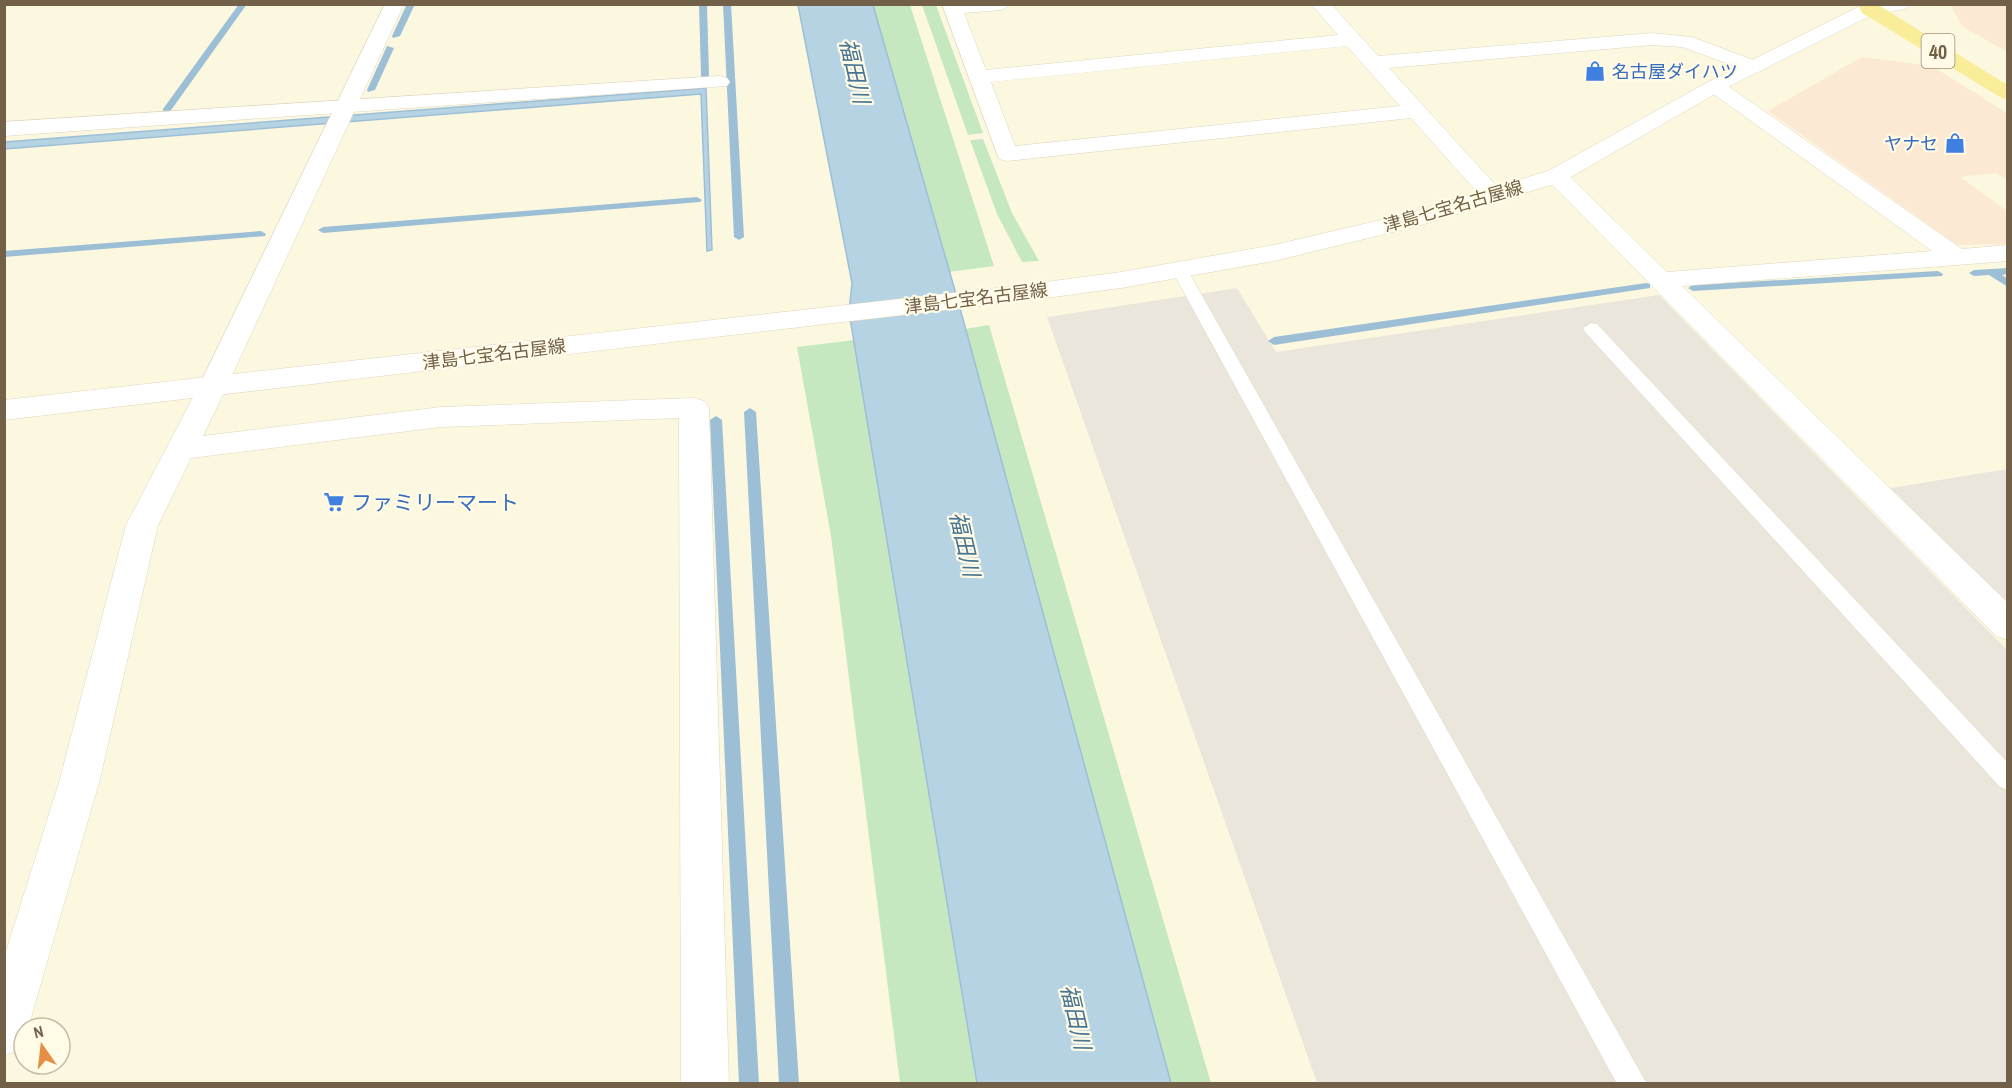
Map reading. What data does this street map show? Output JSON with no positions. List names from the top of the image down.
{
  "streets": {
    "main road": ["40"],
    "street": ["津島七宝名古屋線"]
  },
  "crossings": [
    ["40", "津島七宝名古屋線"]
  ],
  "water": ["福田川"],
  "places": {
    "shop": ["名古屋ダイハツ", "ヤナセ"],
    "supermarket": ["ファミリーマート"]
  },
  "north": "top"
}
